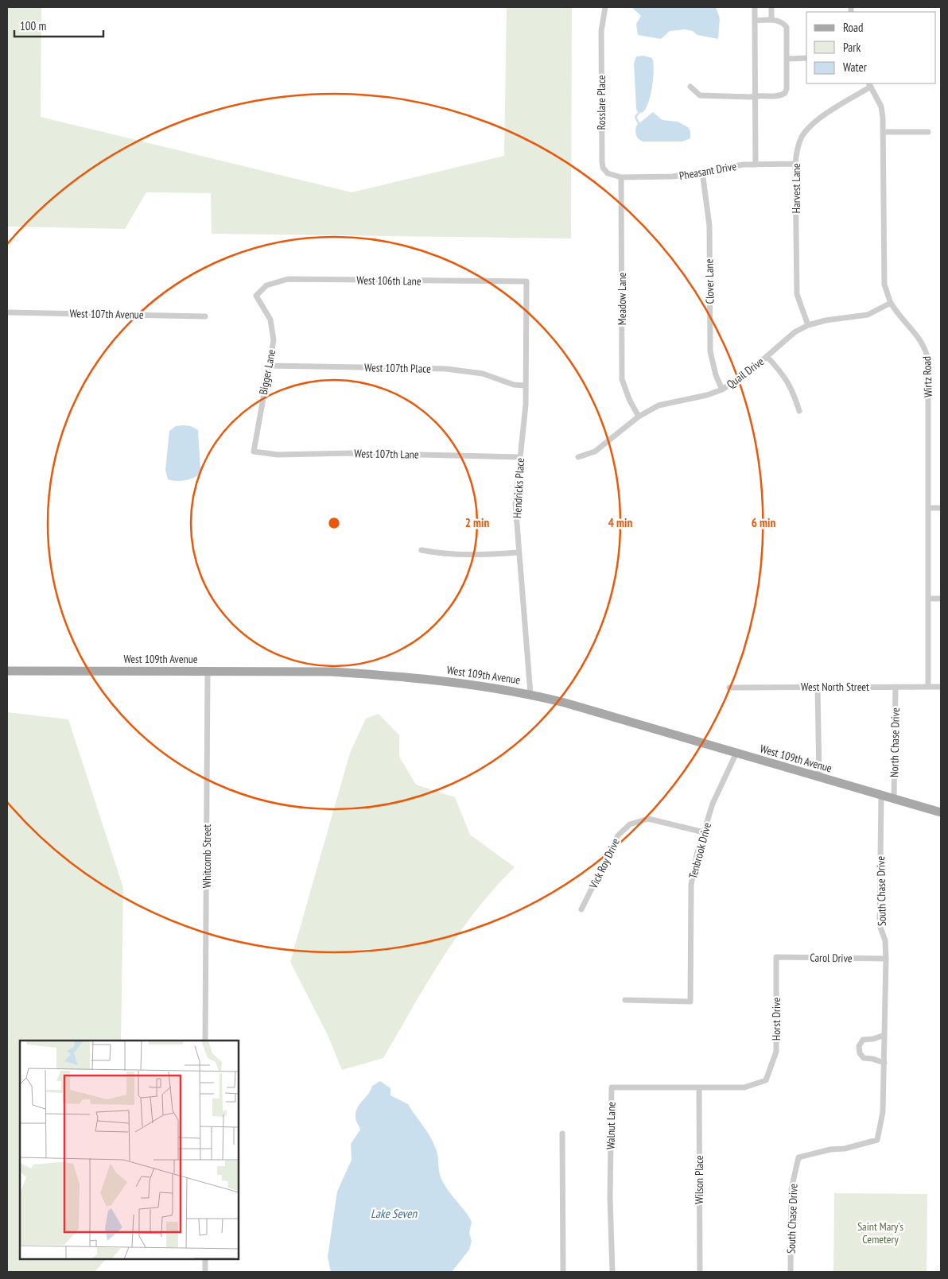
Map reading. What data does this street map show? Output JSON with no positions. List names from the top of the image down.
{
  "streets": {
    "main road": ["West 109th Avenue"],
    "street": [
      "Rosslare Place",
      "Pheasant Drive",
      "Harvest Lane",
      "West 106th Lane",
      "Clover Lane",
      "Meadow Lane",
      "West 107th Avenue",
      "West 107th Place",
      "Bigger Lane",
      "Quail Drive",
      "Wirtz Road",
      "West 107th Lane",
      "Hendricks Place",
      "West North Street",
      "North Chase Drive",
      "Tenbrook Drive",
      "Whitcomb Street",
      "Vick Roy Drive",
      "South Chase Drive",
      "Carol Drive",
      "Horst Drive",
      "Walnut Lane",
      "Wilson Place"
    ]
  },
  "crossings": [
    ["Rosslare Place", "Pheasant Drive"],
    ["Rosslare Place", "Meadow Lane"],
    ["Pheasant Drive", "Harvest Lane"],
    ["Pheasant Drive", "Clover Lane"],
    ["Pheasant Drive", "Meadow Lane"],
    ["Harvest Lane", "Quail Drive"],
    ["Harvest Lane", "Wirtz Road"],
    ["West 106th Lane", "Bigger Lane"],
    ["West 106th Lane", "Hendricks Place"],
    ["Clover Lane", "Quail Drive"],
    ["Meadow Lane", "Quail Drive"],
    ["West 107th Place", "Bigger Lane"],
    ["West 107th Place", "Hendricks Place"],
    ["Bigger Lane", "West 107th Lane"],
    ["Quail Drive", "Wirtz Road"],
    ["Wirtz Road", "West North Street"],
    ["West 107th Lane", "Hendricks Place"],
    ["Hendricks Place", "West 109th Avenue"],
    ["West 109th Avenue", "North Chase Drive"],
    ["West 109th Avenue", "Tenbrook Drive"],
    ["West 109th Avenue", "Whitcomb Street"],
    ["West 109th Avenue", "South Chase Drive"],
    ["West North Street", "North Chase Drive"],
    ["Tenbrook Drive", "Vick Roy Drive"],
    ["South Chase Drive", "Carol Drive"],
    ["Carol Drive", "Horst Drive"],
    ["Horst Drive", "Walnut Lane"],
    ["Walnut Lane", "Wilson Place"]
  ],
  "water": ["Lake Seven"],
  "parks": ["Saint Mary's Cemetery"],
  "legend": ["Road", "Park", "Water"],
  "scale_bar": "100 m",
  "rings": ["2 min", "4 min", "6 min"]
}
